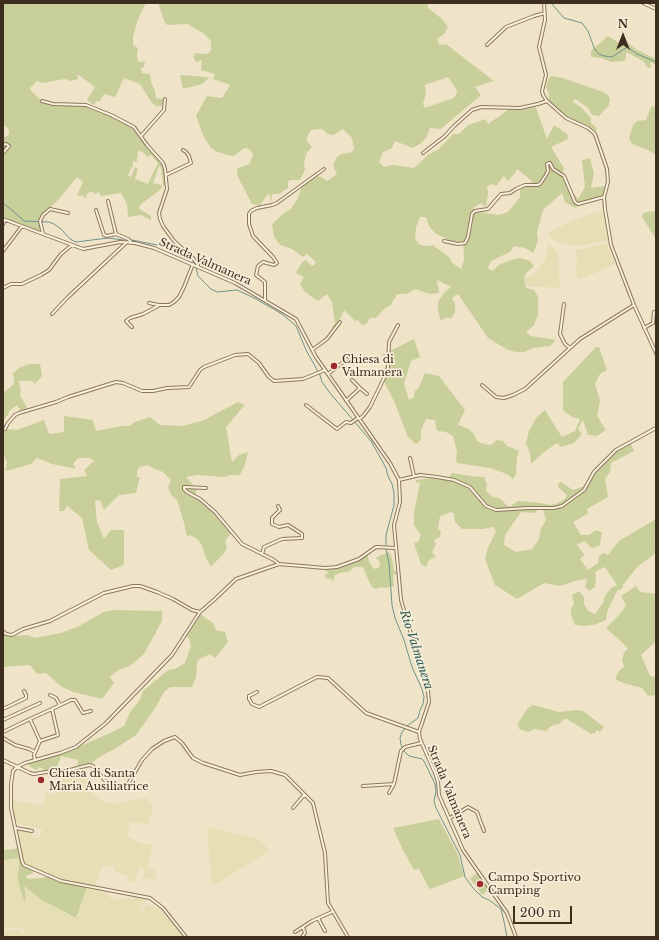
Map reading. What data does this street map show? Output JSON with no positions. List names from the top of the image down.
{
  "streets": {
    "street": ["Strada Valmanera"]
  },
  "water": ["Rio Valmanera"],
  "places": ["Chiesa di Valmanera", "Chiesa di Santa Maria Ausiliatrice", "Campo Sportivo Camping"],
  "scale_bar": "200 m",
  "north": "top"
}
